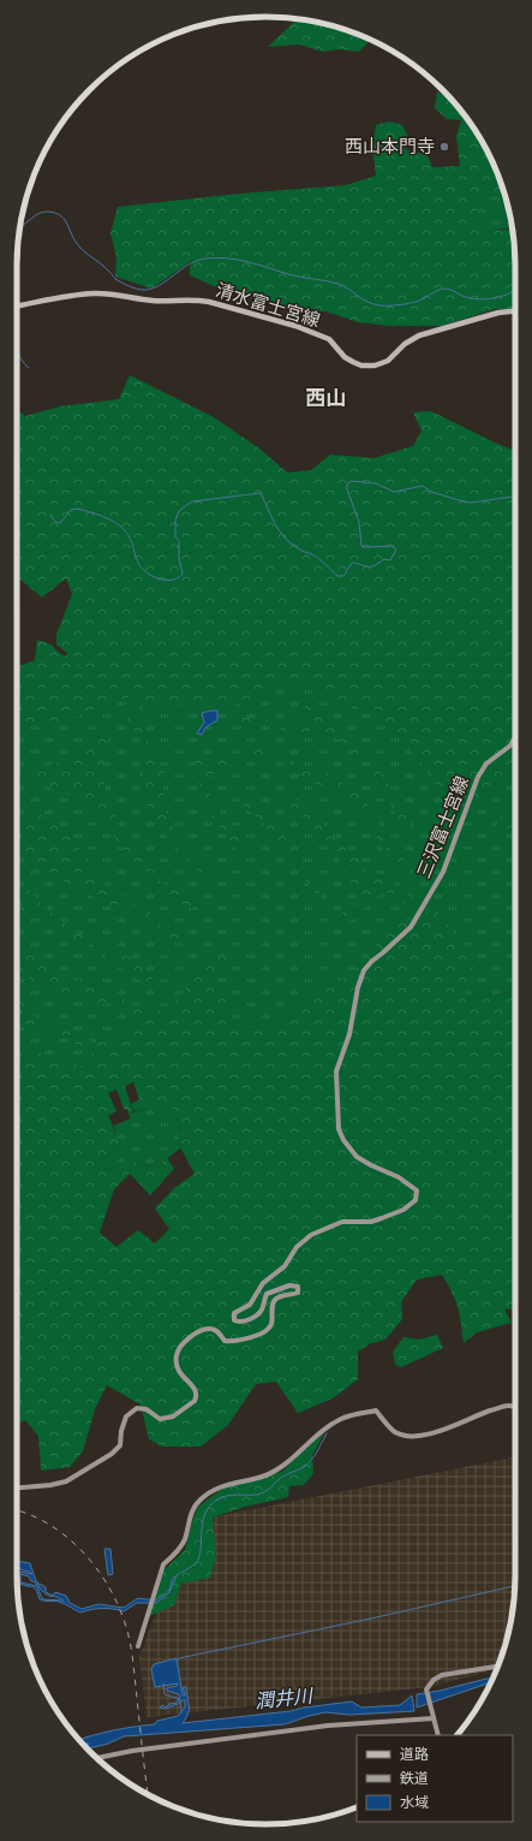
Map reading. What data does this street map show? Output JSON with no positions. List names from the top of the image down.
{
  "streets": {
    "main road": ["清水富士宮線", "三沢富士宮線"]
  },
  "districts": ["西山"],
  "water": ["潤井川"],
  "places": ["西山本門寺"],
  "legend": ["道路", "鉄道", "水域"]
}
